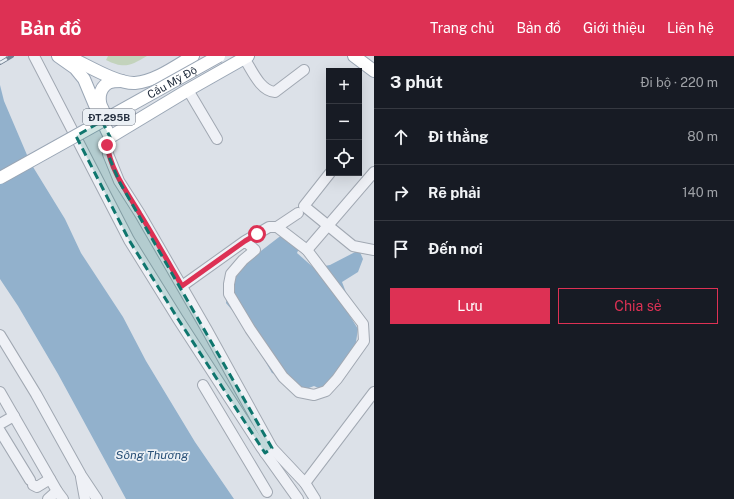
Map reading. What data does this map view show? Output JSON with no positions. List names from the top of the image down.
{
  "streets": {
    "main road": ["Cầu Mỹ Độ", "ĐT.295B"]
  },
  "water": ["Sông Thương"],
  "page": {
    "header": "Bản đồ",
    "nav": [
      "Trang chủ",
      "Bản đồ",
      "Giới thiệu",
      "Liên hệ"
    ],
    "heading": ["3 phút", "Đi bộ · 220 m"],
    "map_buttons": ["+", "−"],
    "list": [
      ["Đi thẳng", "80 m"],
      ["Rẽ phải", "140 m"],
      "Đến nơi"
    ],
    "buttons": ["Lưu", "Chia sẻ"]
  }
}
